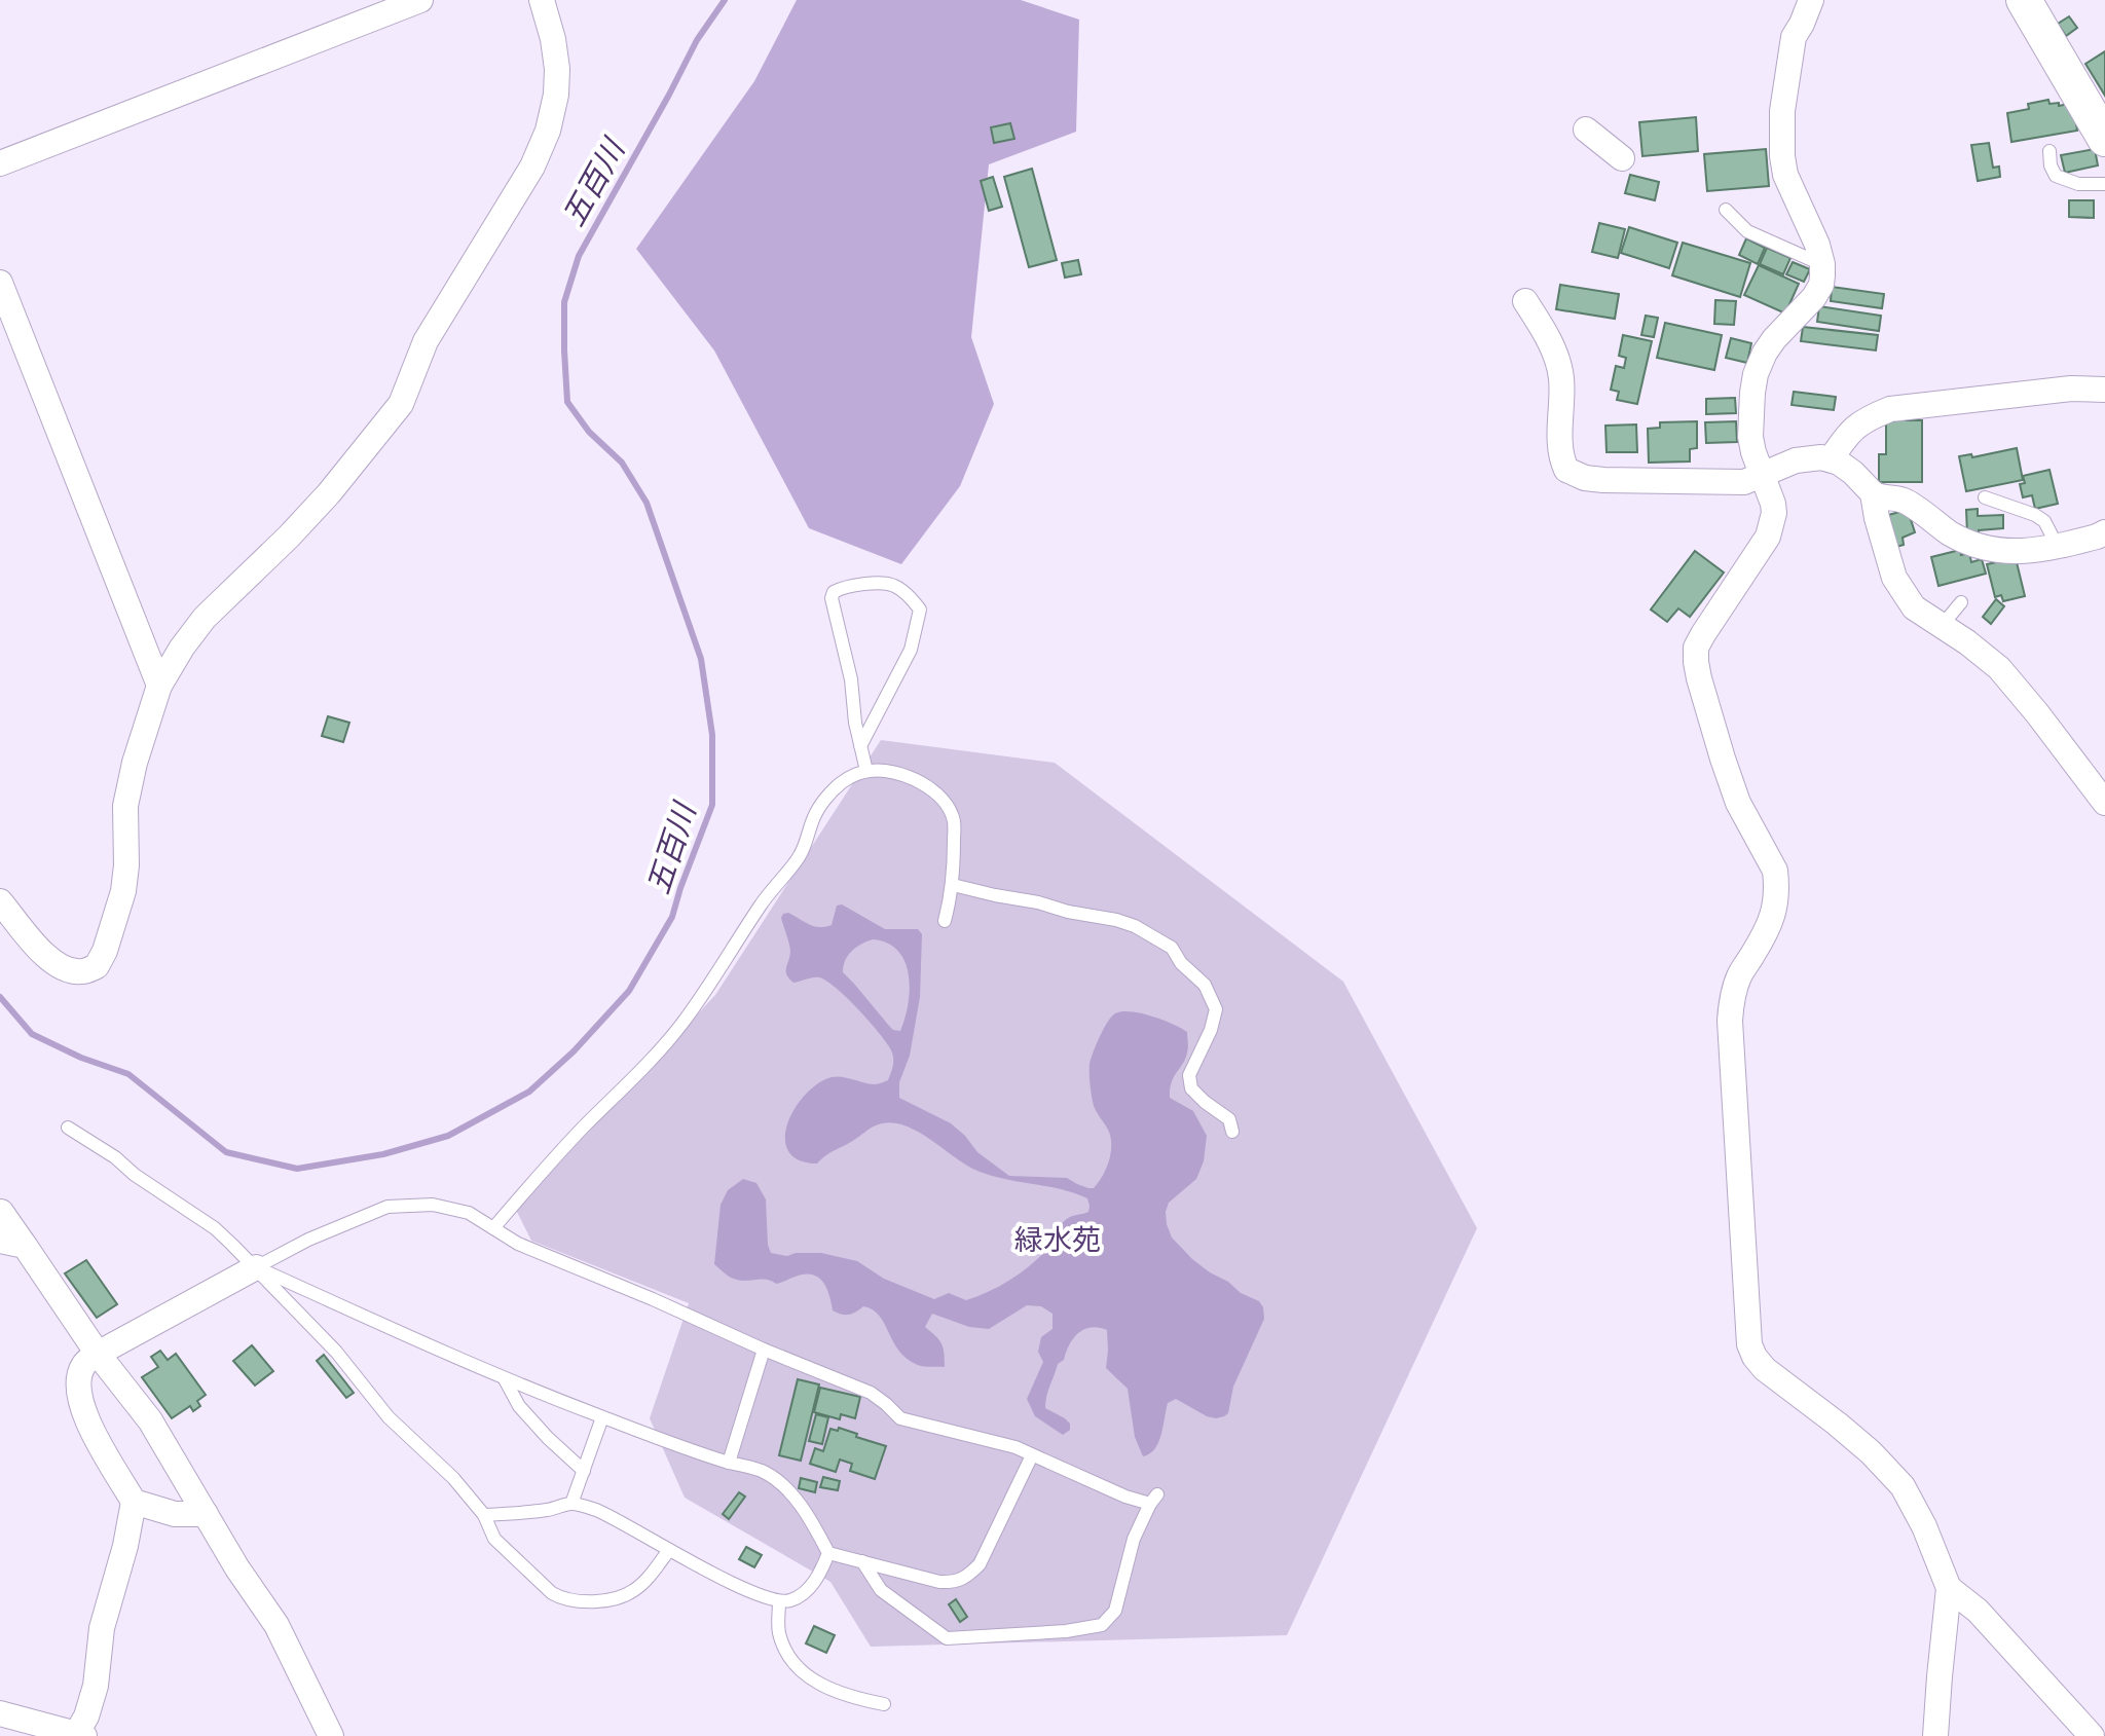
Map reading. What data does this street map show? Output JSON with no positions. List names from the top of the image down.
{
  "water": ["五百川"],
  "parks": ["緑水苑"]
}
